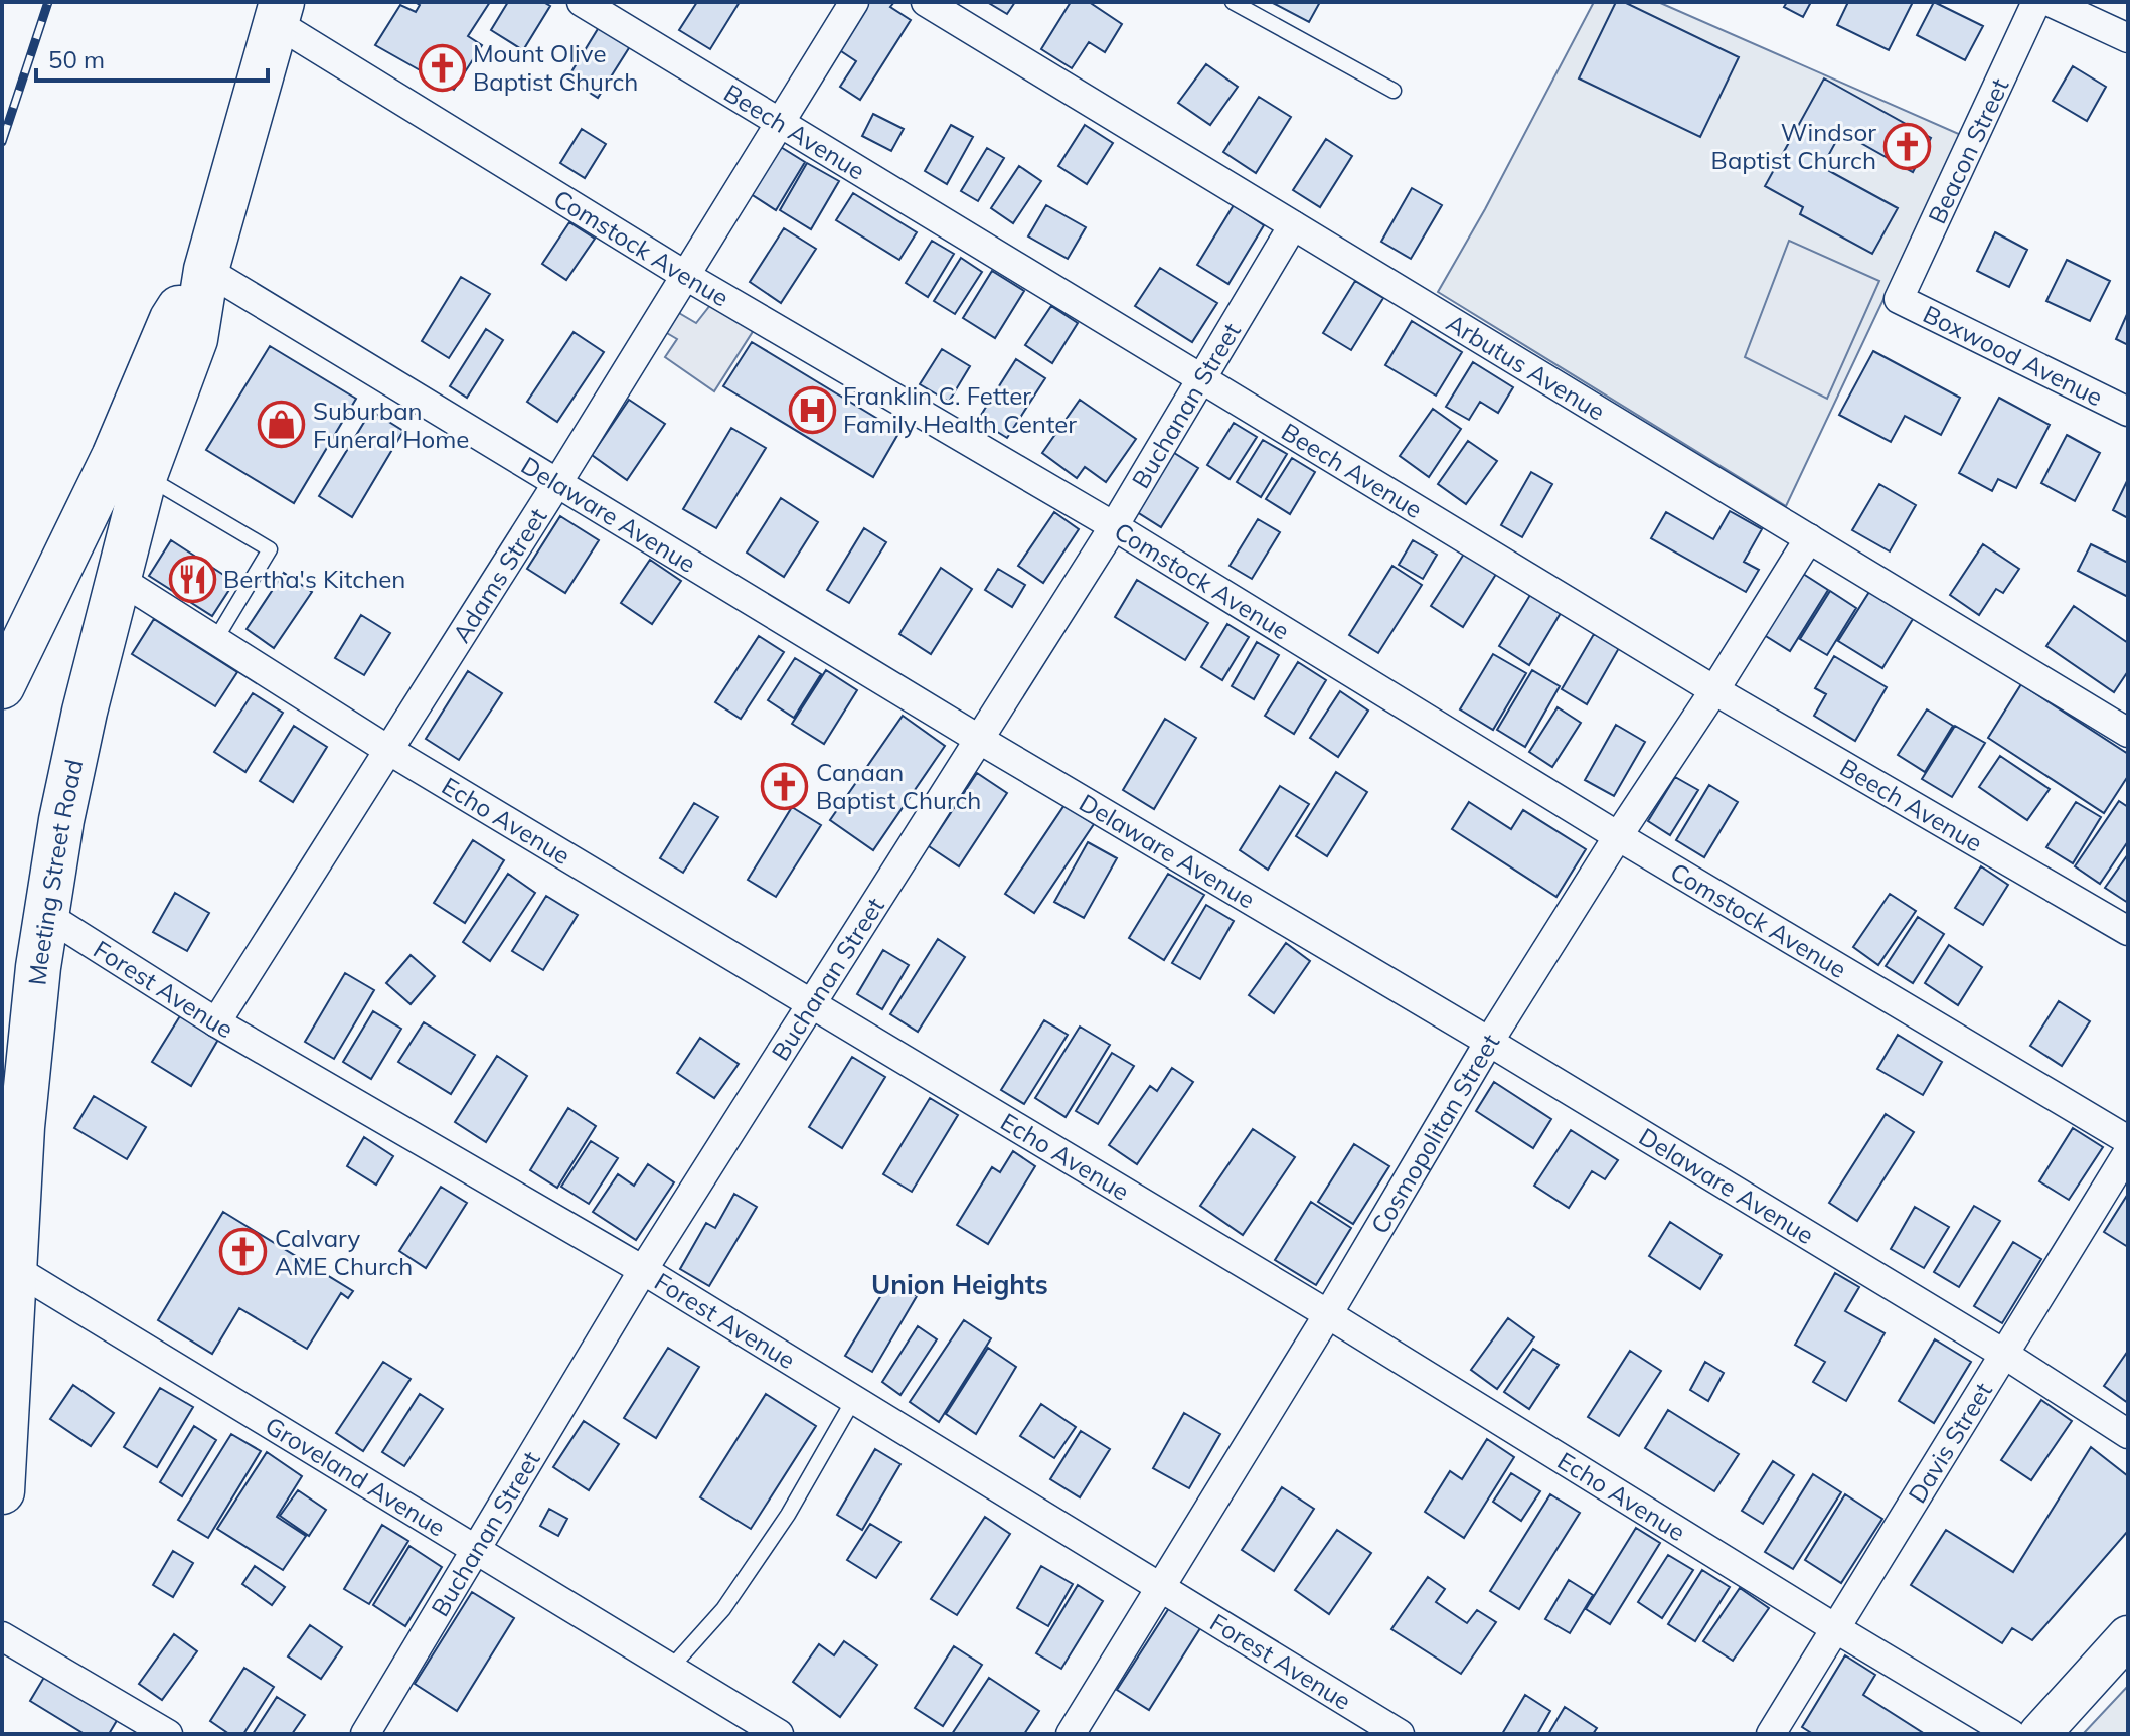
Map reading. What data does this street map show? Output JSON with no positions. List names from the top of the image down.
{
  "streets": {
    "main road": ["Meeting Street Road"],
    "street": [
      "Beech Avenue",
      "Beacon Street",
      "Comstock Avenue",
      "Boxwood Avenue",
      "Arbutus Avenue",
      "Buchanan Street",
      "Delaware Avenue",
      "Adams Street",
      "Echo Avenue",
      "Forest Avenue",
      "Cosmopolitan Street",
      "Davis Street",
      "Groveland Avenue"
    ]
  },
  "crossings": [
    ["Beech Avenue", "Buchanan Street"],
    ["Beech Avenue", "Adams Street"],
    ["Beech Avenue", "Cosmopolitan Street"],
    ["Beacon Street", "Boxwood Avenue"],
    ["Comstock Avenue", "Buchanan Street"],
    ["Comstock Avenue", "Adams Street"],
    ["Comstock Avenue", "Meeting Street Road"],
    ["Comstock Avenue", "Cosmopolitan Street"],
    ["Arbutus Avenue", "Buchanan Street"],
    ["Arbutus Avenue", "Cosmopolitan Street"],
    ["Buchanan Street", "Delaware Avenue"],
    ["Buchanan Street", "Echo Avenue"],
    ["Buchanan Street", "Forest Avenue"],
    ["Buchanan Street", "Groveland Avenue"],
    ["Delaware Avenue", "Adams Street"],
    ["Delaware Avenue", "Meeting Street Road"],
    ["Delaware Avenue", "Cosmopolitan Street"],
    ["Delaware Avenue", "Davis Street"],
    ["Adams Street", "Echo Avenue"],
    ["Adams Street", "Forest Avenue"],
    ["Echo Avenue", "Meeting Street Road"],
    ["Echo Avenue", "Cosmopolitan Street"],
    ["Echo Avenue", "Davis Street"],
    ["Meeting Street Road", "Forest Avenue"],
    ["Meeting Street Road", "Groveland Avenue"],
    ["Forest Avenue", "Cosmopolitan Street"]
  ],
  "districts": ["Union Heights"],
  "places": {
    "church": [
      "Mount Olive Baptist Church",
      "Windsor Baptist Church",
      "Canaan Baptist Church",
      "Calvary AME Church"
    ],
    "hospital": ["Franklin C. Fetter Family Health Center"],
    "shop": ["Suburban Funeral Home"],
    "restaurant": ["Bertha's Kitchen"]
  },
  "scale_bar": "50 m"
}
